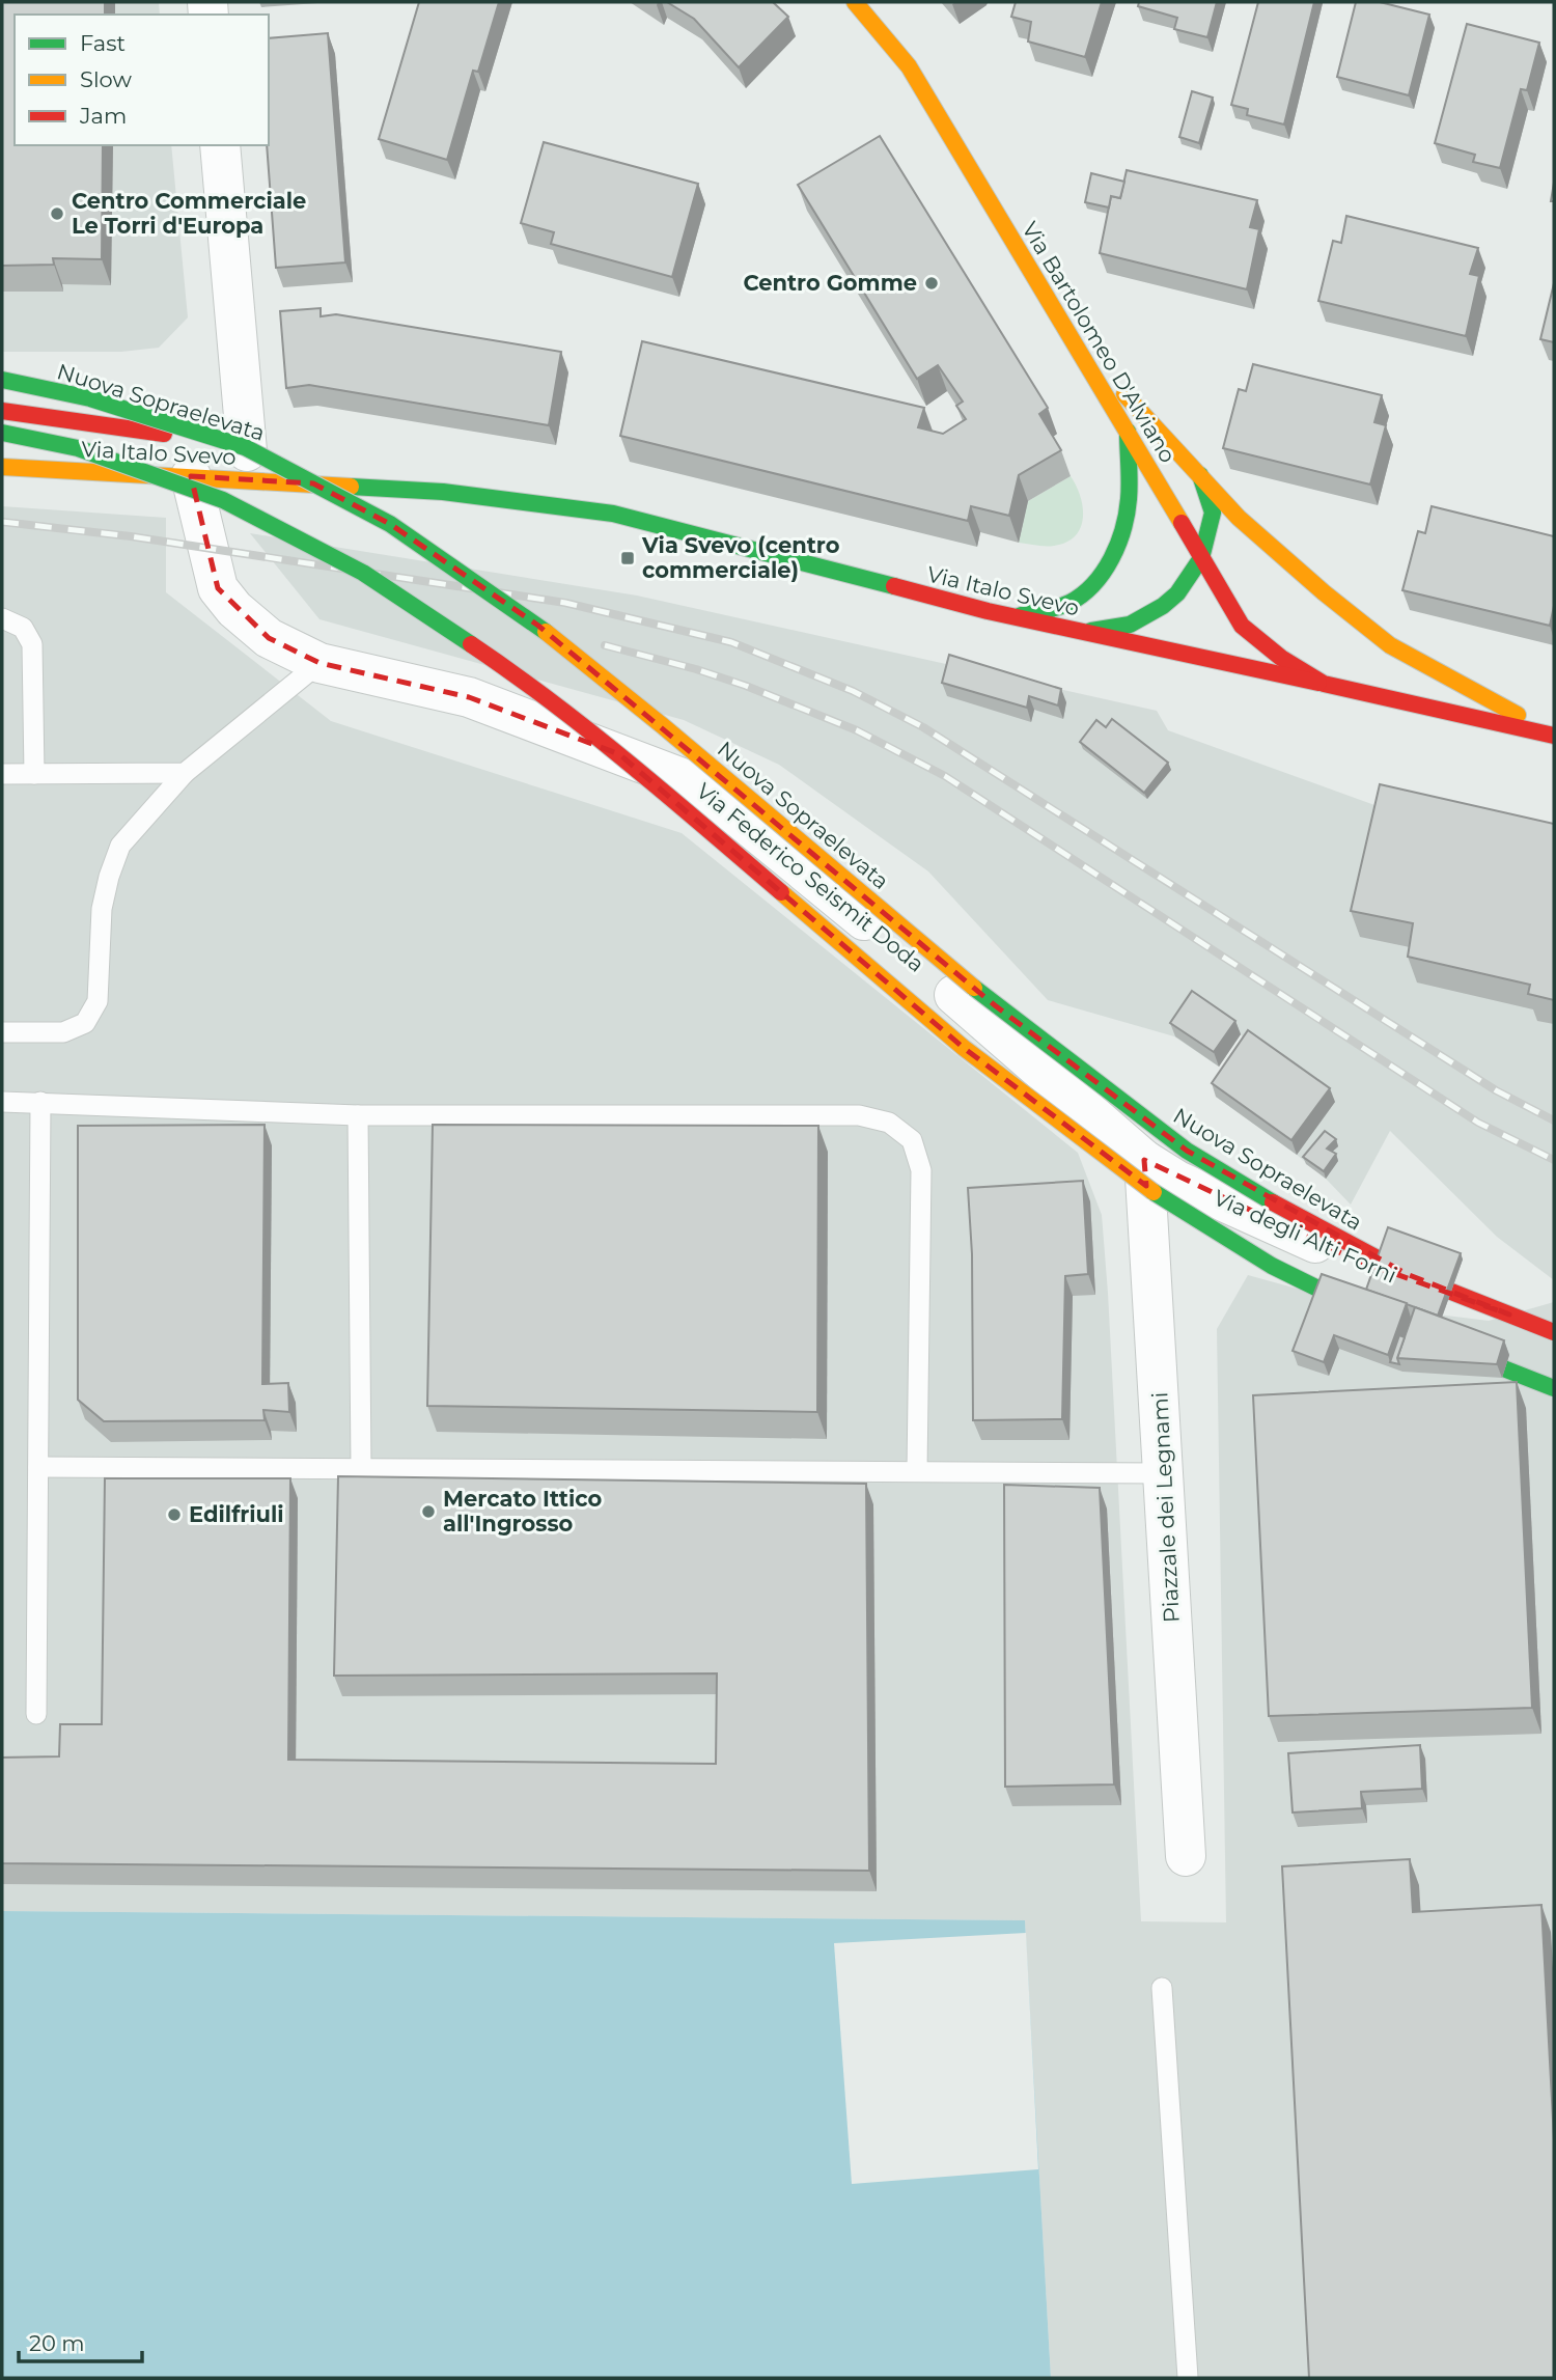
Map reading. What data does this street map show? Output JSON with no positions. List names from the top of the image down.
{
  "streets": {
    "main road": ["Via Bartolomeo D'Alviano", "Nuova Sopraelevata", "Via Italo Svevo"],
    "street": ["Via Federico Seismit Doda", "Via degli Alti Forni", "Piazzale dei Legnami"]
  },
  "crossings": [
    ["Via Bartolomeo D'Alviano", "Via Italo Svevo"],
    ["Via Italo Svevo", "Via Federico Seismit Doda"],
    ["Via Federico Seismit Doda", "Via degli Alti Forni"],
    ["Via Federico Seismit Doda", "Piazzale dei Legnami"],
    ["Via degli Alti Forni", "Piazzale dei Legnami"]
  ],
  "places": {
    "other": [
      "Centro Commerciale Le Torri d'Europa",
      "Centro Gomme",
      "Mercato Ittico all'Ingrosso",
      "Edilfriuli"
    ],
    "transit": ["Via Svevo (centro commerciale)"]
  },
  "legend": ["Fast", "Slow", "Jam"],
  "scale_bar": "20 m"
}
